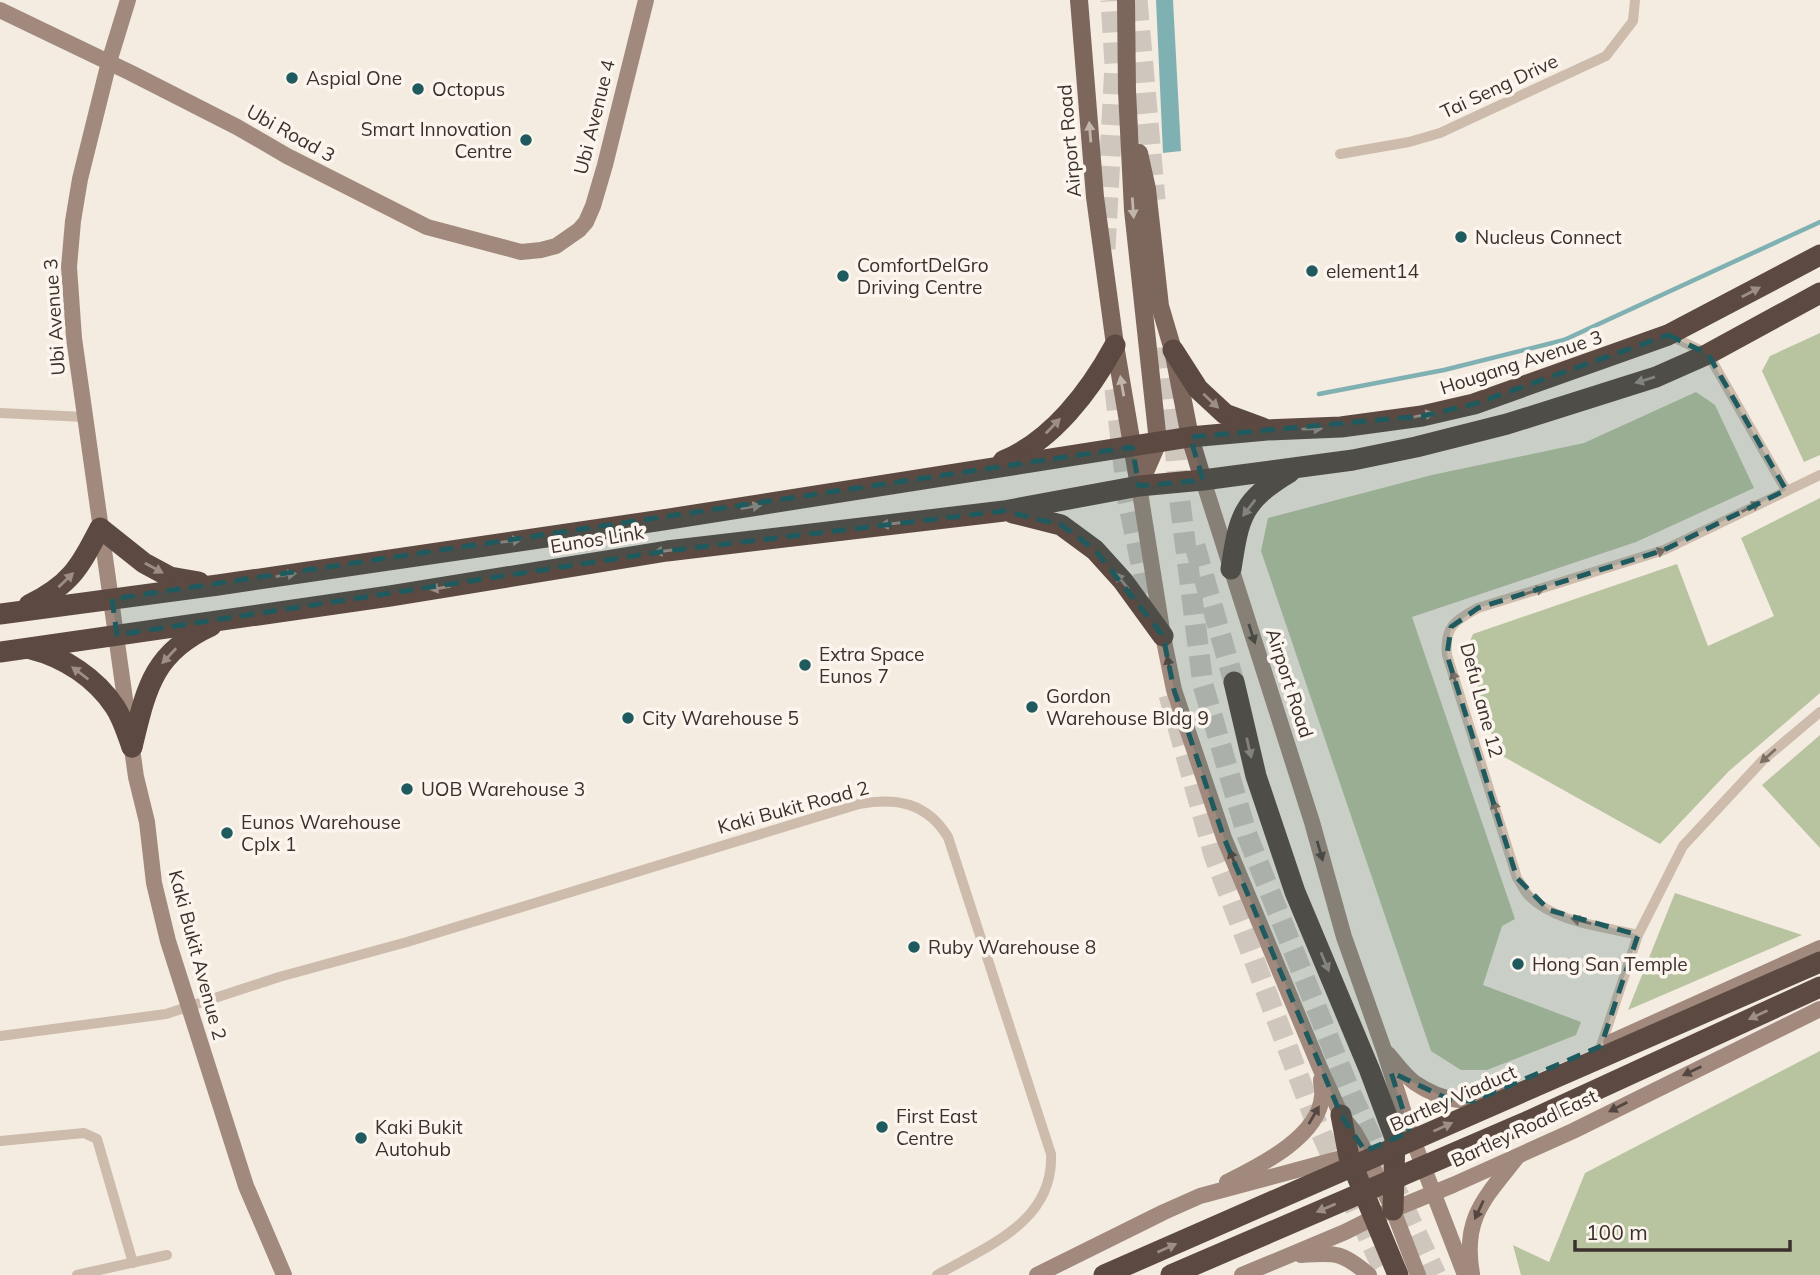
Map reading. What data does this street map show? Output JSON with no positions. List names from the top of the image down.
{
  "streets": {
    "highway": ["Hougang Avenue 3", "Eunos Link", "Bartley Viaduct"],
    "main road": [
      "Ubi Avenue 4",
      "Ubi Road 3",
      "Airport Road",
      "Ubi Avenue 3",
      "Kaki Bukit Avenue 2",
      "Bartley Road East"
    ],
    "street": ["Tai Seng Drive", "Defu Lane 12", "Kaki Bukit Road 2"]
  },
  "crossings": [
    ["Ubi Avenue 4", "Ubi Road 3"],
    ["Ubi Road 3", "Ubi Avenue 3"],
    ["Airport Road", "Hougang Avenue 3"],
    ["Airport Road", "Eunos Link"],
    ["Airport Road", "Bartley Road East"],
    ["Ubi Avenue 3", "Eunos Link"],
    ["Ubi Avenue 3", "Kaki Bukit Avenue 2"],
    ["Hougang Avenue 3", "Eunos Link"],
    ["Eunos Link", "Kaki Bukit Avenue 2"],
    ["Kaki Bukit Road 2", "Kaki Bukit Avenue 2"]
  ],
  "places": [
    "Aspial One",
    "Octopus",
    "Smart Innovation Centre",
    "Nucleus Connect",
    "element14",
    "ComfortDelGro Driving Centre",
    "Extra Space Eunos 7",
    "Gordon Warehouse Bldg 9",
    "City Warehouse 5",
    "UOB Warehouse 3",
    "Eunos Warehouse Cplx 1",
    "Ruby Warehouse 8",
    "Hong San Temple",
    "First East Centre",
    "Kaki Bukit Autohub"
  ],
  "scale_bar": "100 m"
}
